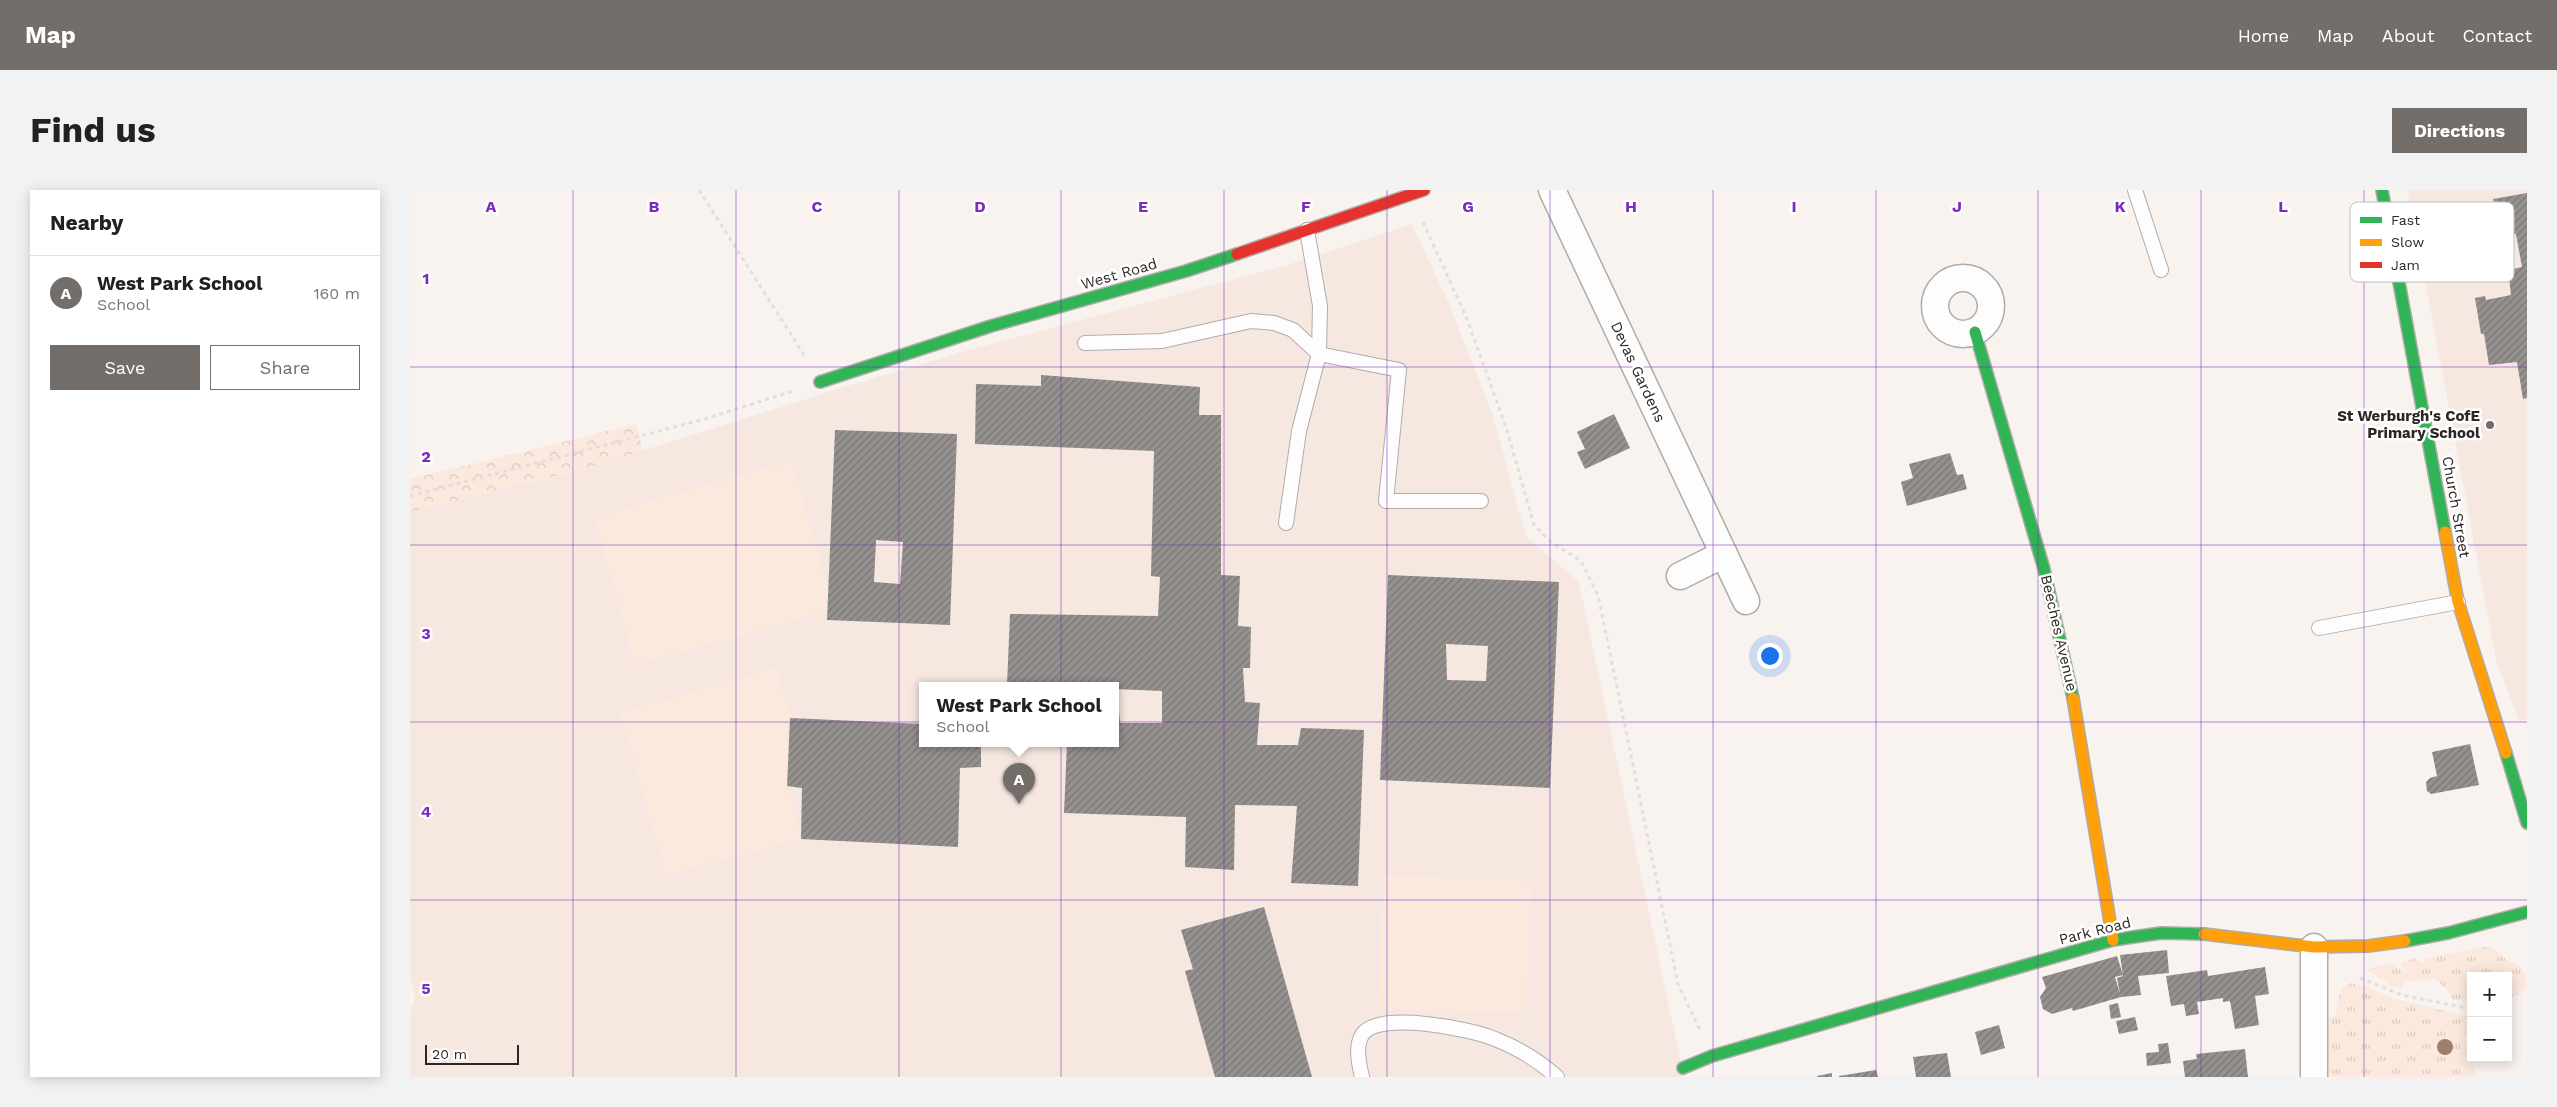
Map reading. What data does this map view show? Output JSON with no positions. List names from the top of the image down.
{
  "streets": {
    "street": [
      "West Road",
      "Devas Gardens",
      "Church Street",
      "Beeches Avenue",
      "Park Road"
    ]
  },
  "crossings": [
    ["Beeches Avenue", "Park Road"]
  ],
  "places": ["St Werburgh's CofE Primary School"],
  "legend": ["Fast", "Slow", "Jam"],
  "scale_bar": "20 m",
  "page": {
    "header": "Map",
    "nav": [
      "Home",
      "Map",
      "About",
      "Contact"
    ],
    "buttons": [
      "Directions",
      ["Save", "Share"]
    ],
    "title": "Find us",
    "heading": "Nearby",
    "list": [
      {
        "mark": "A",
        "name": "West Park School",
        "note": "School",
        "value": "160 m"
      }
    ],
    "popup": ["West Park School", "School"],
    "pins": "A",
    "map_buttons": ["+", "−"],
    "scale": "20 m"
  },
  "grid": {
    "columns": [
      "A",
      "B",
      "C",
      "D",
      "E",
      "F",
      "G",
      "H",
      "I",
      "J",
      "K",
      "L"
    ],
    "rows": [
      "1",
      "2",
      "3",
      "4",
      "5"
    ]
  }
}
